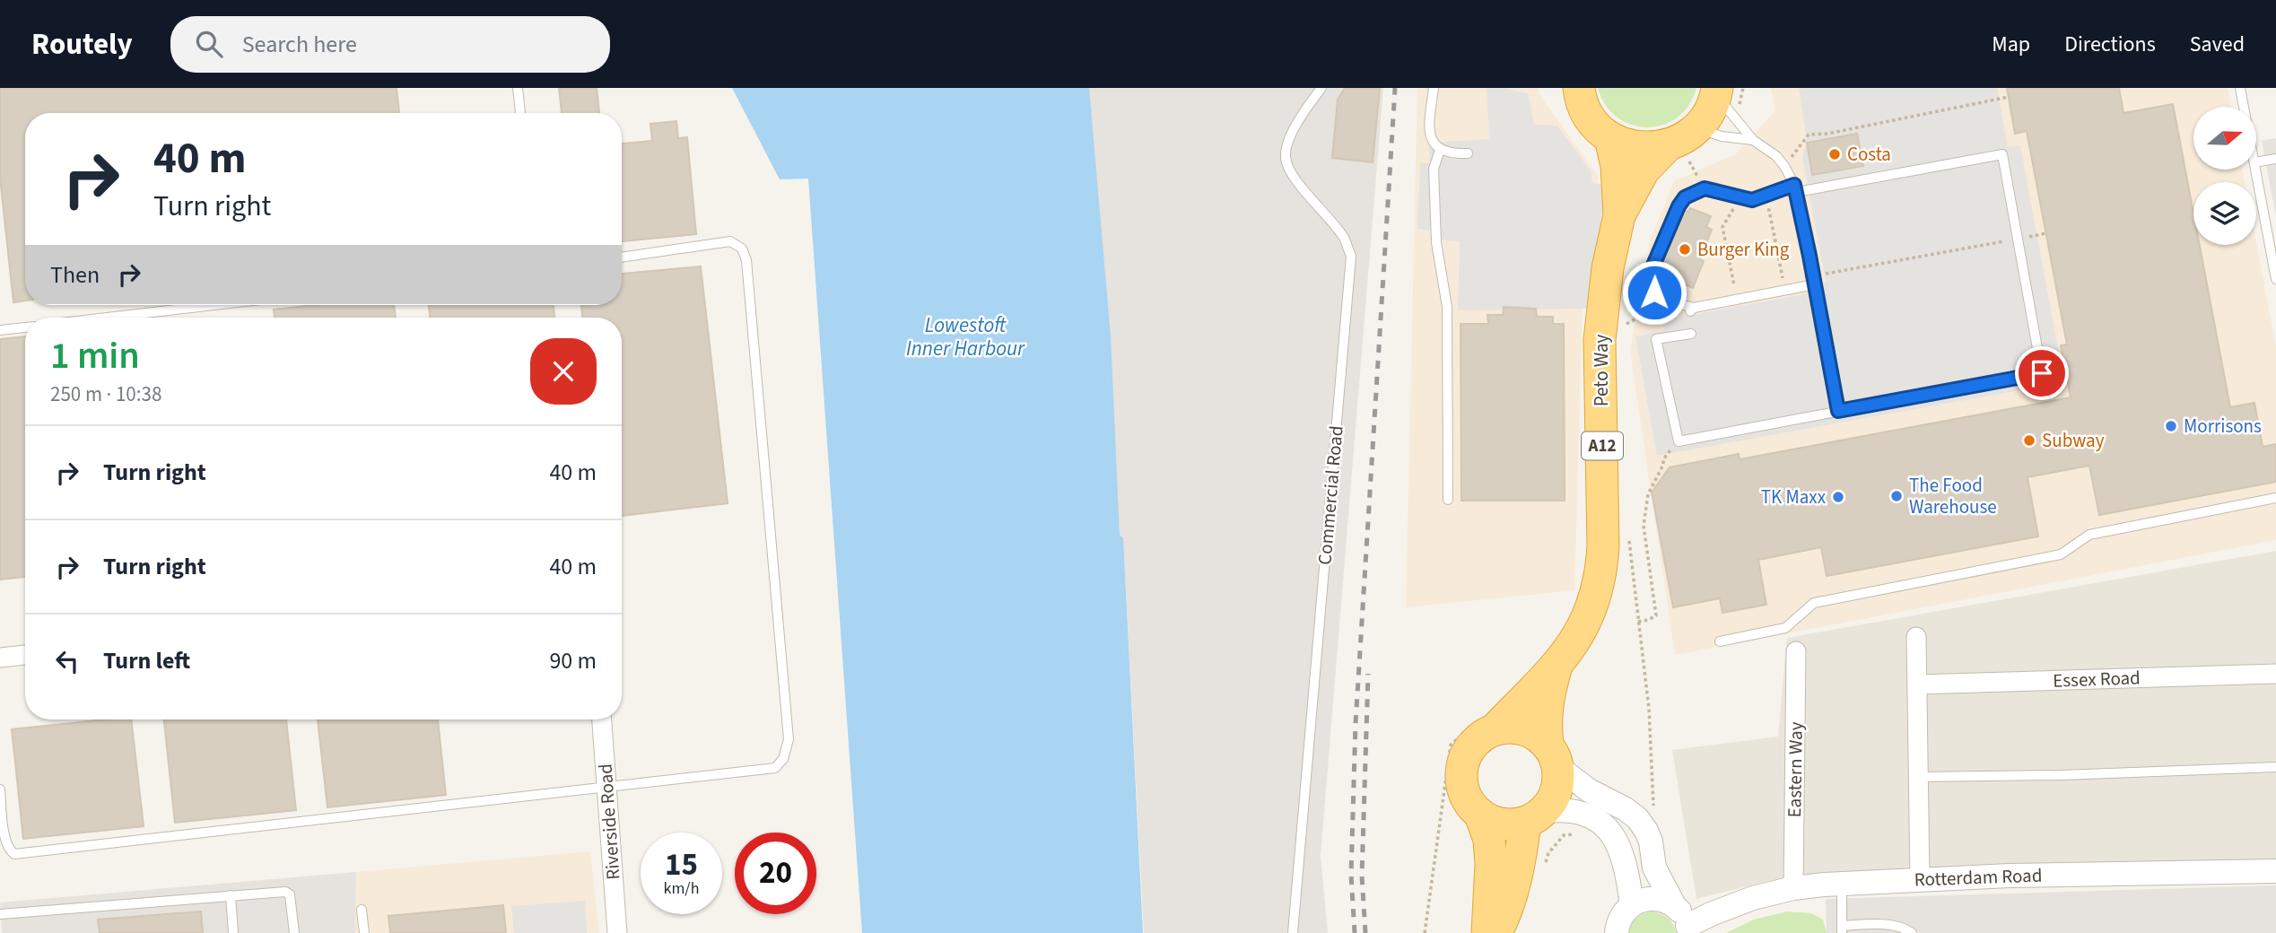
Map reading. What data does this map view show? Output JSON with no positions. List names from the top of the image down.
{
  "streets": {
    "highway": ["Peto Way", "A12"],
    "street": [
      "Essex Road",
      "Eastern Way",
      "Riverside Road",
      "Rotterdam Road"
    ],
    "lane": ["Commercial Road"]
  },
  "crossings": [
    ["Eastern Way", "Rotterdam Road"]
  ],
  "water": ["Lowestoft Inner Harbour"],
  "places": [
    "Costa",
    "Burger King",
    "Morrisons",
    "Subway",
    "The Food Warehouse",
    "TK Maxx"
  ],
  "north": "right",
  "page": {
    "header": "Routely",
    "search": "Search here",
    "nav": ["Map", "Directions", "Saved"],
    "turn": ["40 m", "Turn right"],
    "then": "Then",
    "heading": ["1 min", "250 m · 10:38"],
    "list": [
      {
        "name": "Turn right",
        "value": "40 m"
      },
      {
        "name": "Turn right",
        "value": "40 m"
      },
      {
        "name": "Turn left",
        "value": "90 m"
      }
    ],
    "speed": "15 km/h",
    "limit": "20"
  }
}
